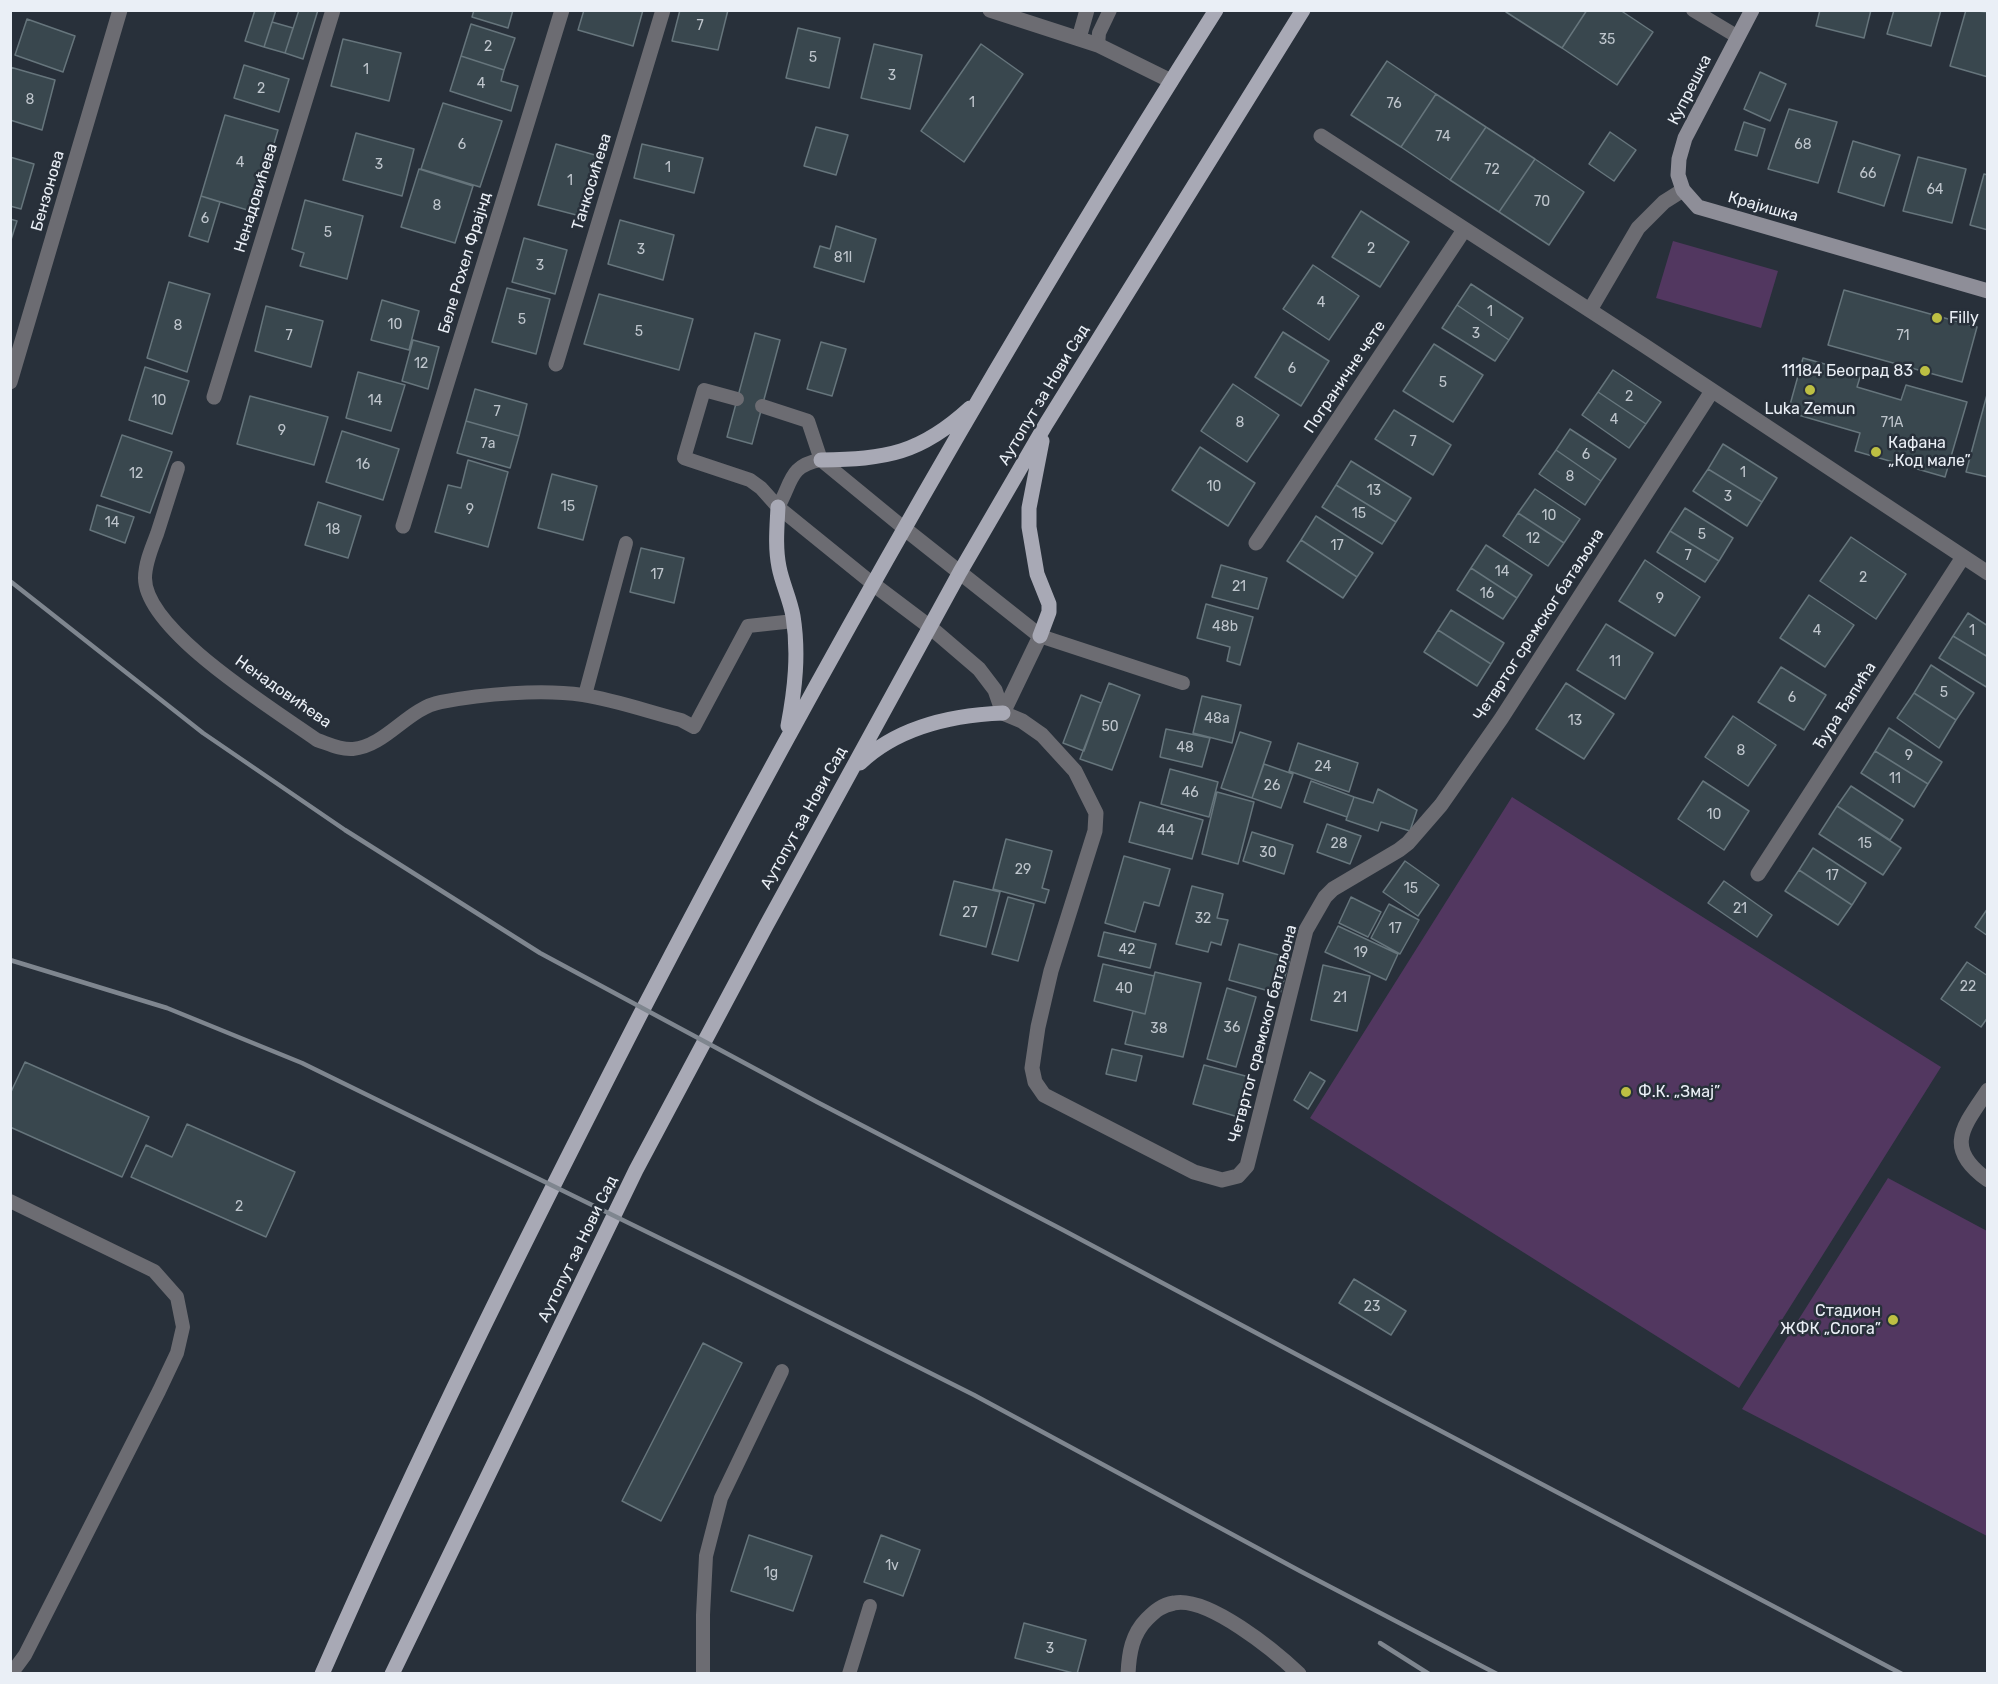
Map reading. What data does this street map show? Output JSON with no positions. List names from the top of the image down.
{
  "streets": {
    "main road": ["Купрешка", "Крајишка", "Аутопут за Нови Сад"],
    "street": [
      "Танкосићева",
      "Бензонова",
      "Ненадовићева",
      "Беле Рохел Фрајнд",
      "Пограничне чете",
      "Четвртог сремског батаљона",
      "Ђура Ђапића"
    ]
  },
  "crossings": [
    ["Купрешка", "Крајишка"]
  ],
  "places": [
    "Filly",
    "11184 Београд 83",
    "Luka Zemun",
    "Кафана „Код мале”",
    "Ф.К. „Змај”",
    "Стадион ЖФК „Слога”"
  ],
  "house_numbers": [
    "7",
    "35",
    "2",
    "5",
    "1",
    "3",
    "4",
    "2",
    "8",
    "1",
    "76",
    "74",
    "6",
    "68",
    "4",
    "3",
    "1",
    "72",
    "66",
    "1",
    "64",
    "70",
    "8",
    "6",
    "5",
    "2",
    "3",
    "81l",
    "3",
    "4",
    "1",
    "5",
    "10",
    "8",
    "5",
    "3",
    "7",
    "71",
    "12",
    "6",
    "5",
    "2",
    "10",
    "14",
    "7",
    "4",
    "8",
    "71А",
    "9",
    "7",
    "7a",
    "6",
    "16",
    "1",
    "12",
    "8",
    "10",
    "13",
    "3",
    "15",
    "9",
    "15",
    "10",
    "14",
    "18",
    "5",
    "12",
    "17",
    "7",
    "14",
    "17",
    "2",
    "21",
    "16",
    "9",
    "48b",
    "4",
    "1",
    "11",
    "5",
    "6",
    "48a",
    "13",
    "50",
    "48",
    "8",
    "9",
    "24",
    "11",
    "26",
    "46",
    "10",
    "44",
    "28",
    "15",
    "30",
    "29",
    "17",
    "15",
    "21",
    "27",
    "32",
    "17",
    "42",
    "19",
    "22",
    "40",
    "21",
    "36",
    "38",
    "2",
    "23",
    "1v",
    "1g",
    "3"
  ]
}
